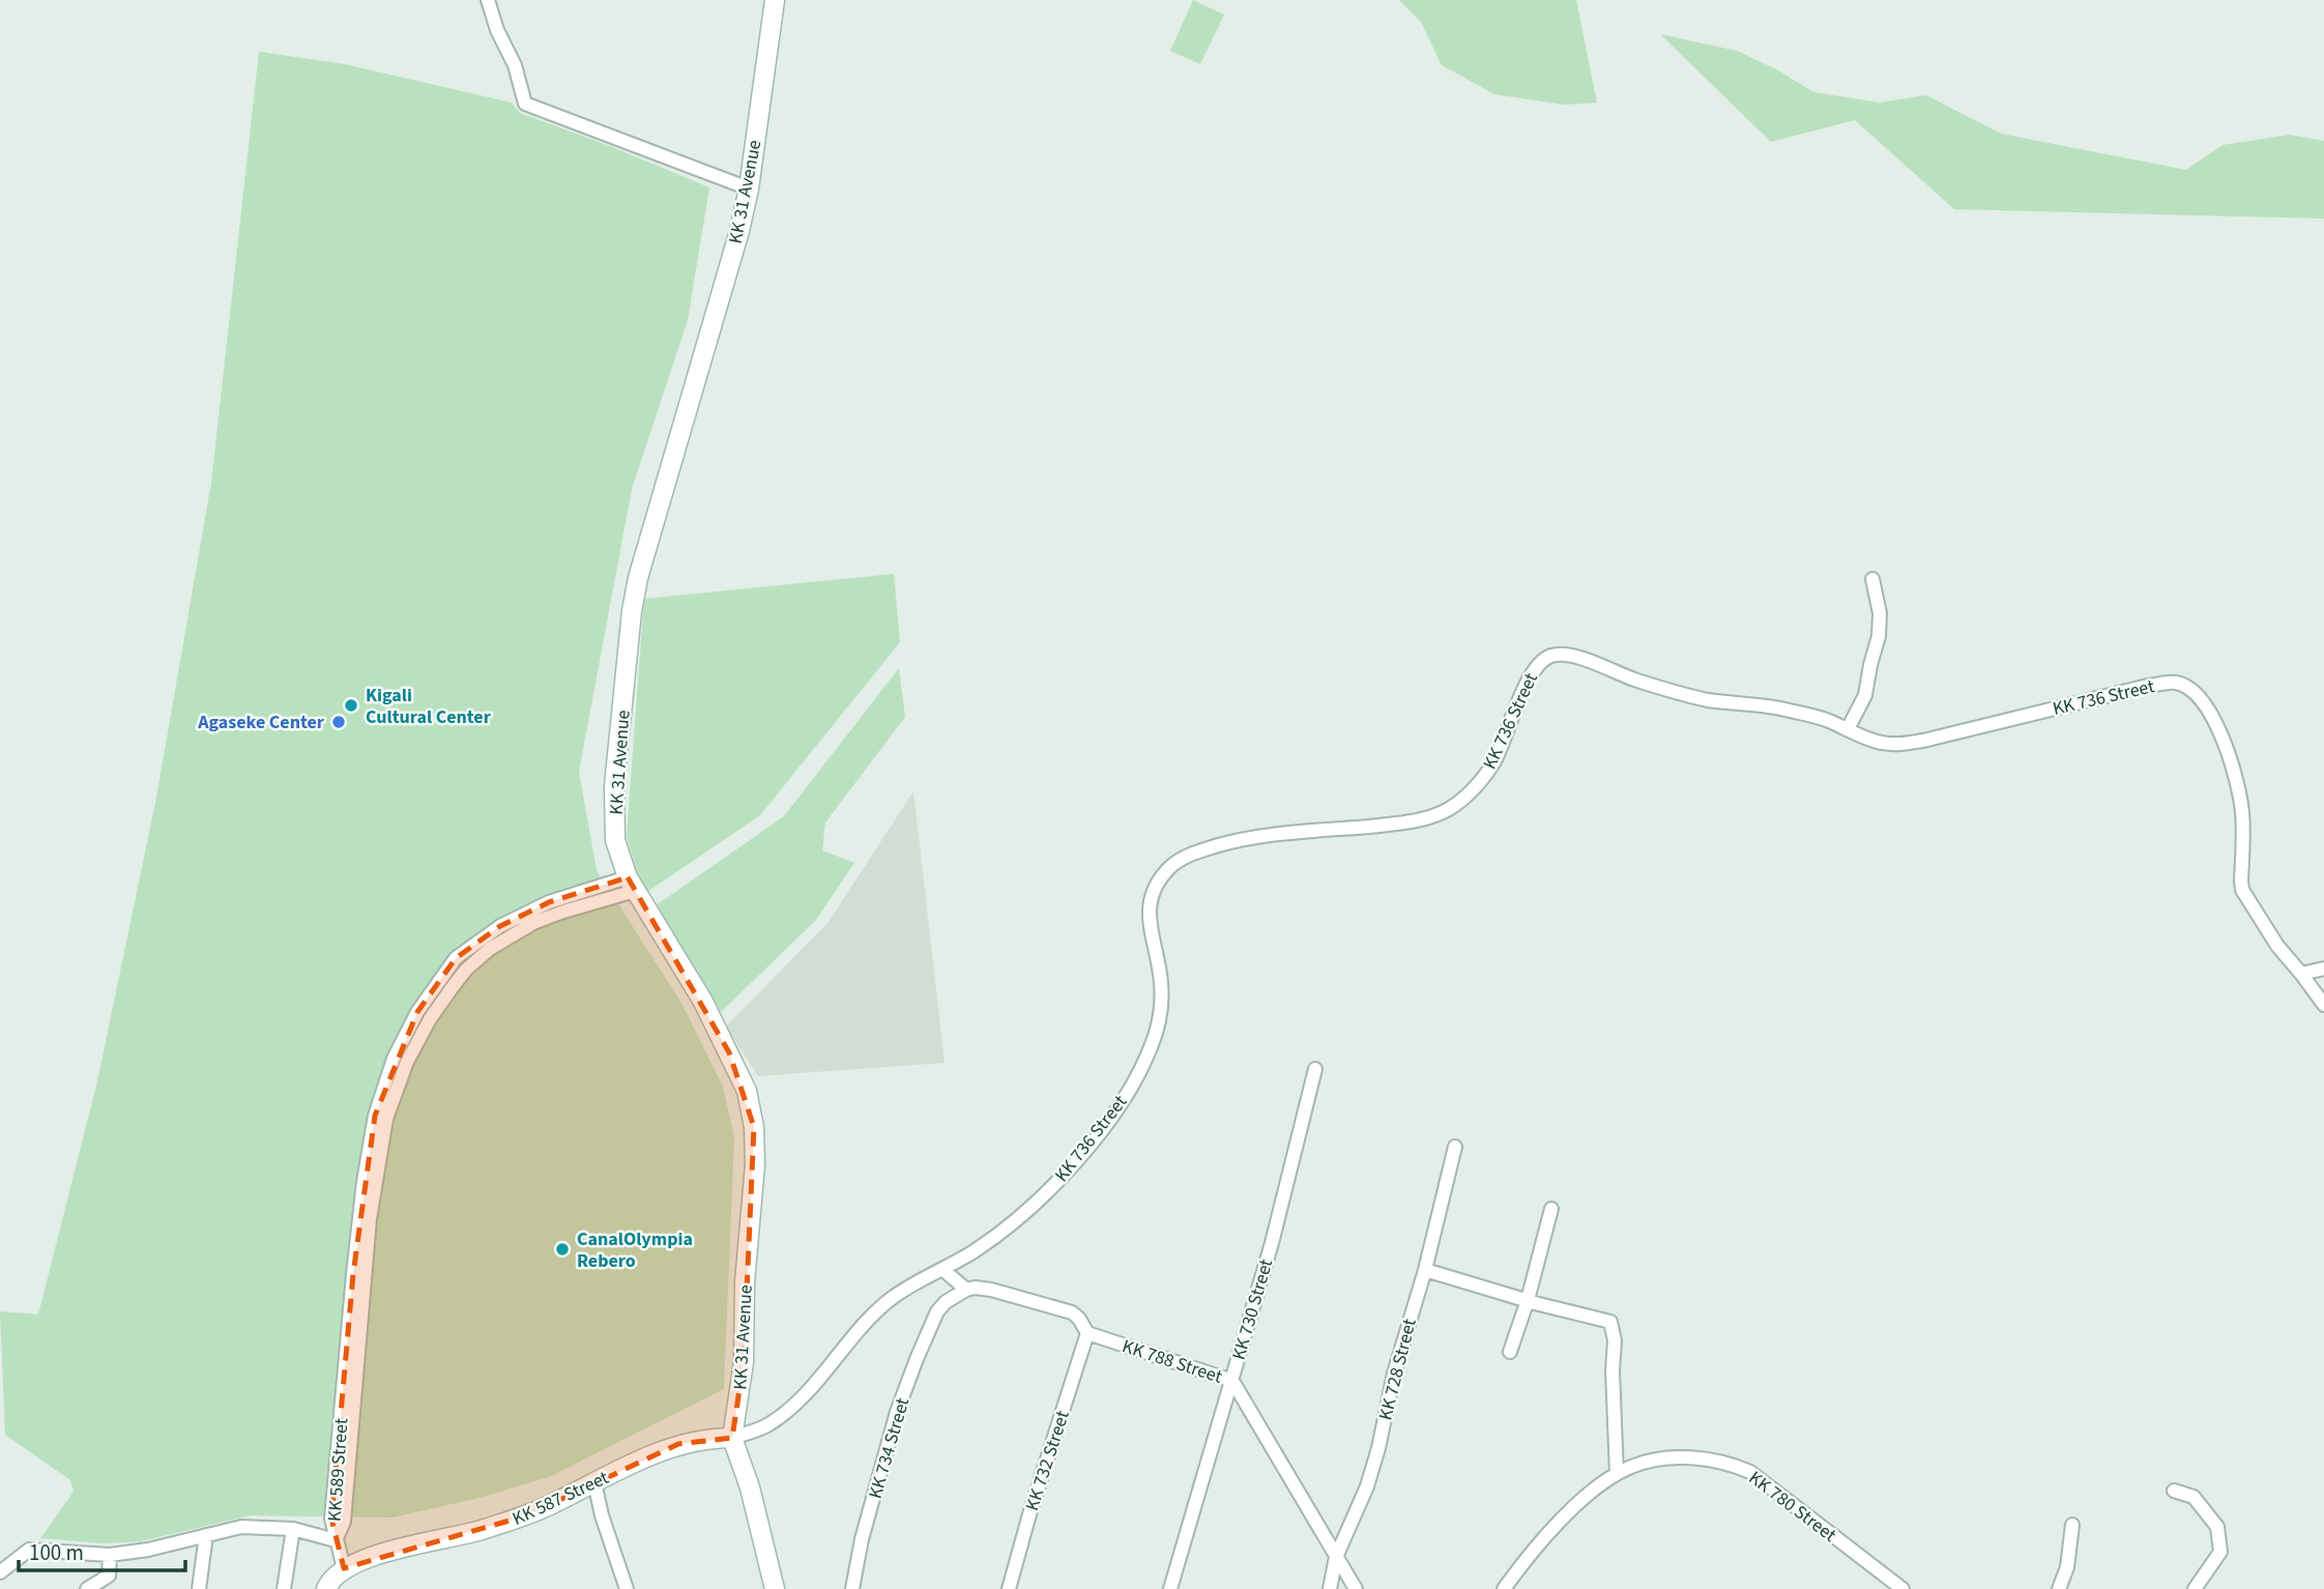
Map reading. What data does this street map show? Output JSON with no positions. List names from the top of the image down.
{
  "streets": {
    "main road": ["KK 31 Avenue", "KK 587 Street"],
    "street": [
      "KK 736 Street",
      "KK 730 Street",
      "KK 788 Street",
      "KK 728 Street",
      "KK 734 Street",
      "KK 732 Street",
      "KK 589 Street",
      "KK 780 Street"
    ]
  },
  "crossings": [
    ["KK 31 Avenue", "KK 736 Street"],
    ["KK 31 Avenue", "KK 589 Street"],
    ["KK 31 Avenue", "KK 587 Street"],
    ["KK 736 Street", "KK 587 Street"],
    ["KK 730 Street", "KK 788 Street"],
    ["KK 788 Street", "KK 728 Street"],
    ["KK 788 Street", "KK 734 Street"],
    ["KK 788 Street", "KK 732 Street"]
  ],
  "places": ["Kigali Cultural Center", "Agaseke Center", "CanalOlympia Rebero"],
  "scale_bar": "100 m"
}
